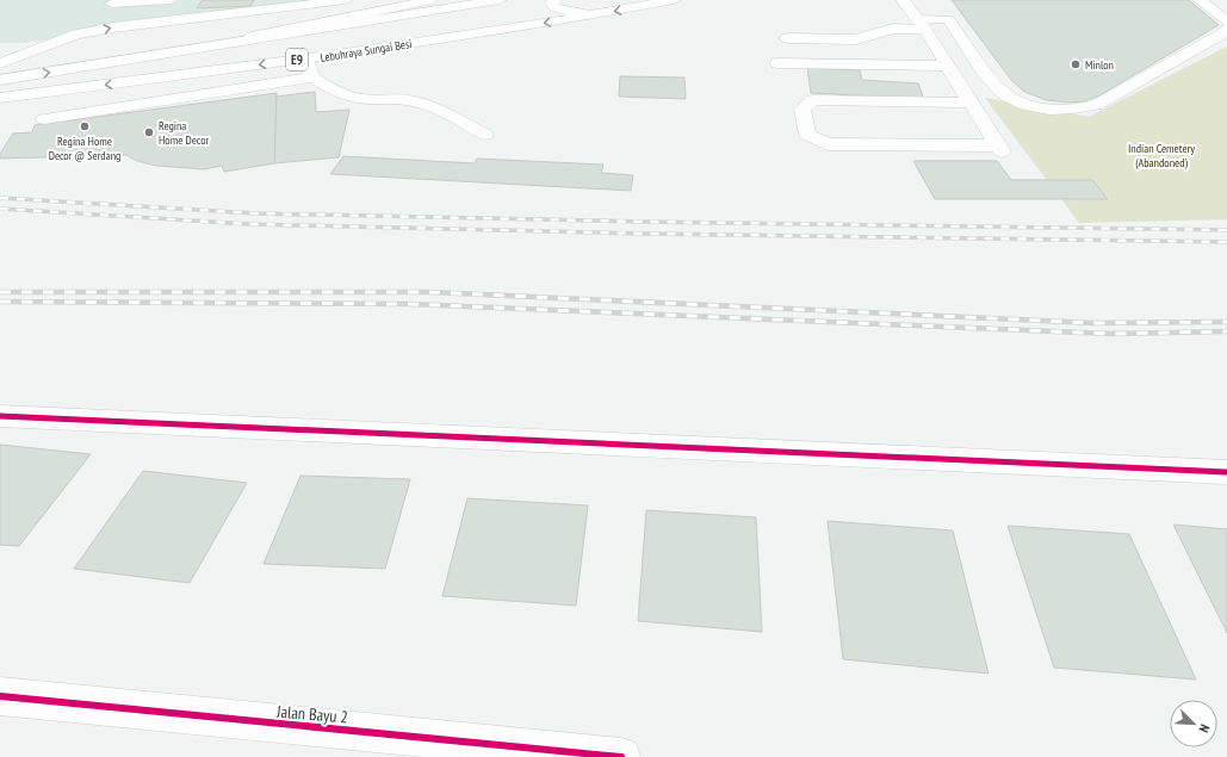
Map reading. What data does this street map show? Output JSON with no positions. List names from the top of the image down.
{
  "streets": {
    "main road": ["Lebuhraya Sungai Besi", "E9", "Jalan Bayu 2"]
  },
  "parks": ["Indian Cemetery (Abandoned)"],
  "places": ["Minlon", "Regina Home Decor @ Serdang", "Regina Home Decor"],
  "north": "bottom right"
}
